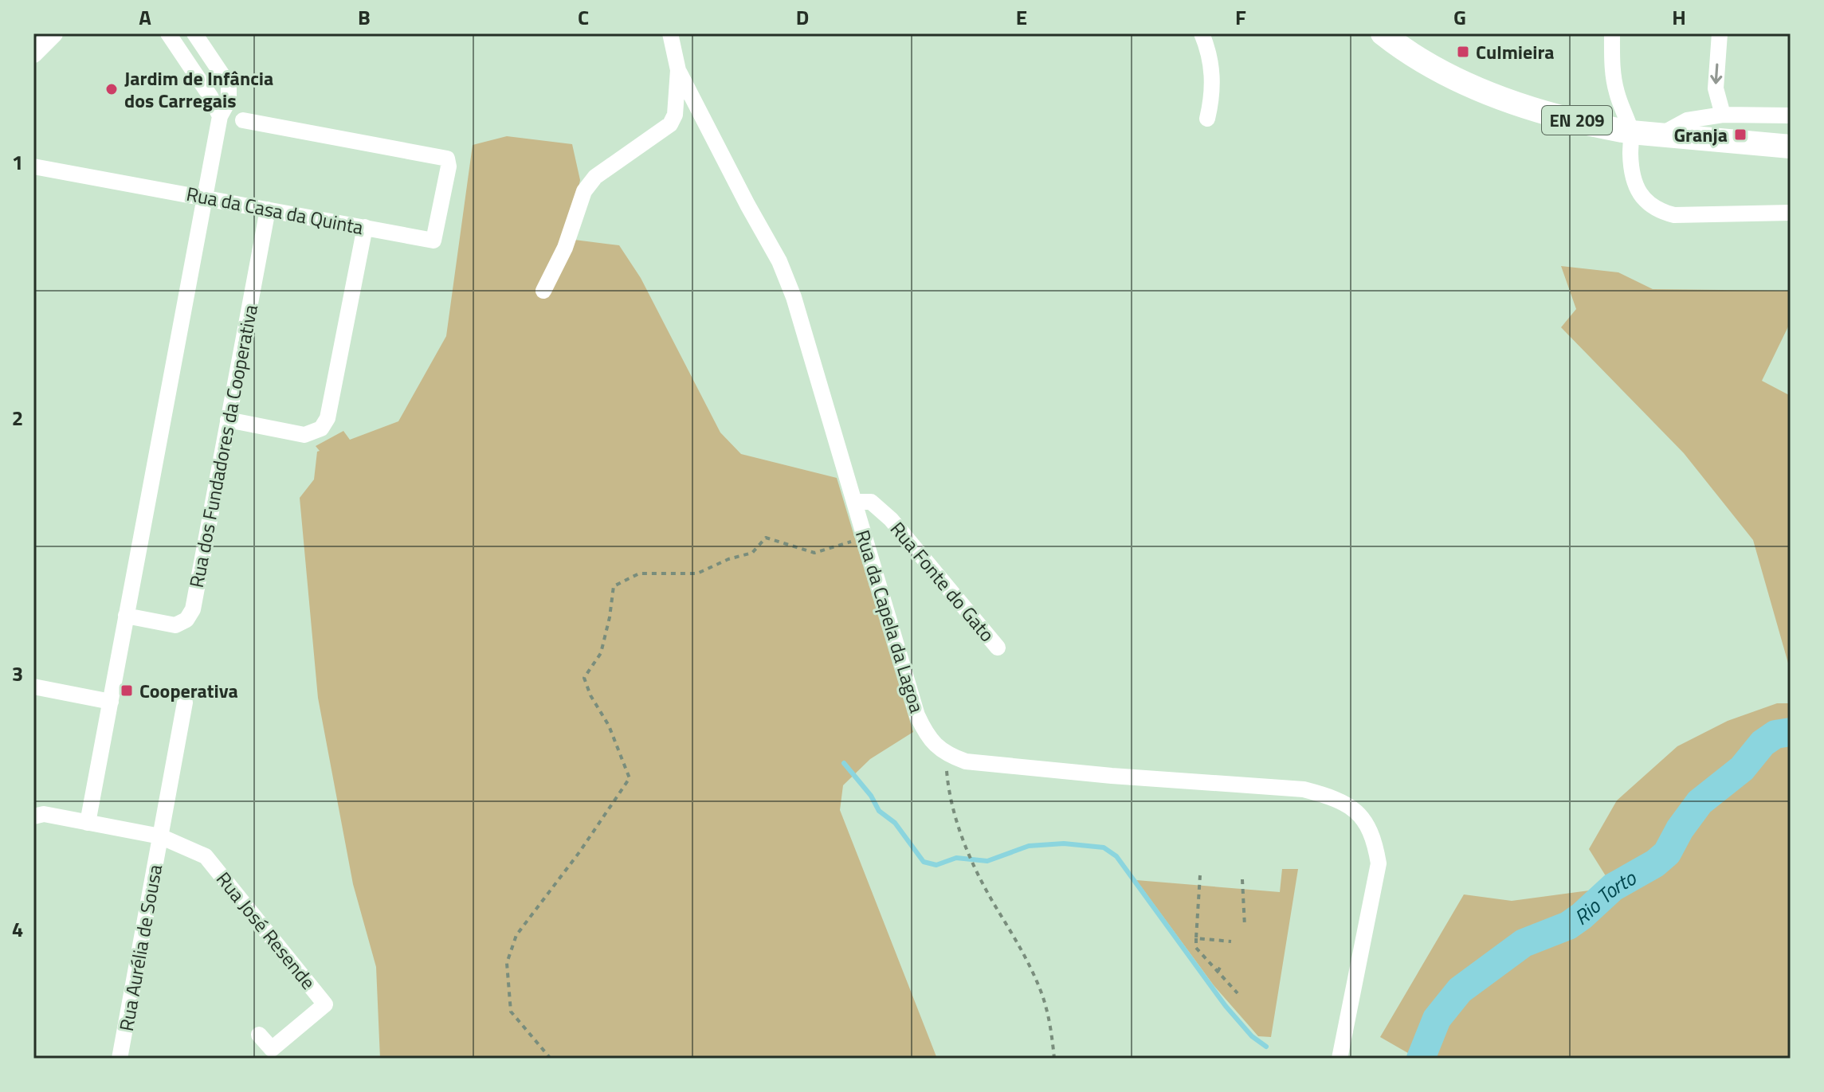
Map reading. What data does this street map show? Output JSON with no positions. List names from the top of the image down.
{
  "streets": {
    "main road": ["EN 209"],
    "street": [
      "Rua da Casa da Quinta",
      "Rua dos Fundadores da Cooperativa",
      "Rua Fonte do Gato",
      "Rua da Capela da Lagoa",
      "Rua José Resende",
      "Rua Aurélia de Sousa"
    ]
  },
  "crossings": [
    ["Rua da Casa da Quinta", "Rua dos Fundadores da Cooperativa"],
    ["Rua Fonte do Gato", "Rua da Capela da Lagoa"],
    ["Rua José Resende", "Rua Aurélia de Sousa"]
  ],
  "water": ["Rio Torto"],
  "places": {
    "transit": ["Culmieira", "Granja", "Cooperativa"],
    "other": ["Jardim de Infância dos Carregais"]
  },
  "grid": {
    "columns": [
      "A",
      "B",
      "C",
      "D",
      "E",
      "F",
      "G",
      "H"
    ],
    "rows": [
      "1",
      "2",
      "3",
      "4"
    ]
  }
}
